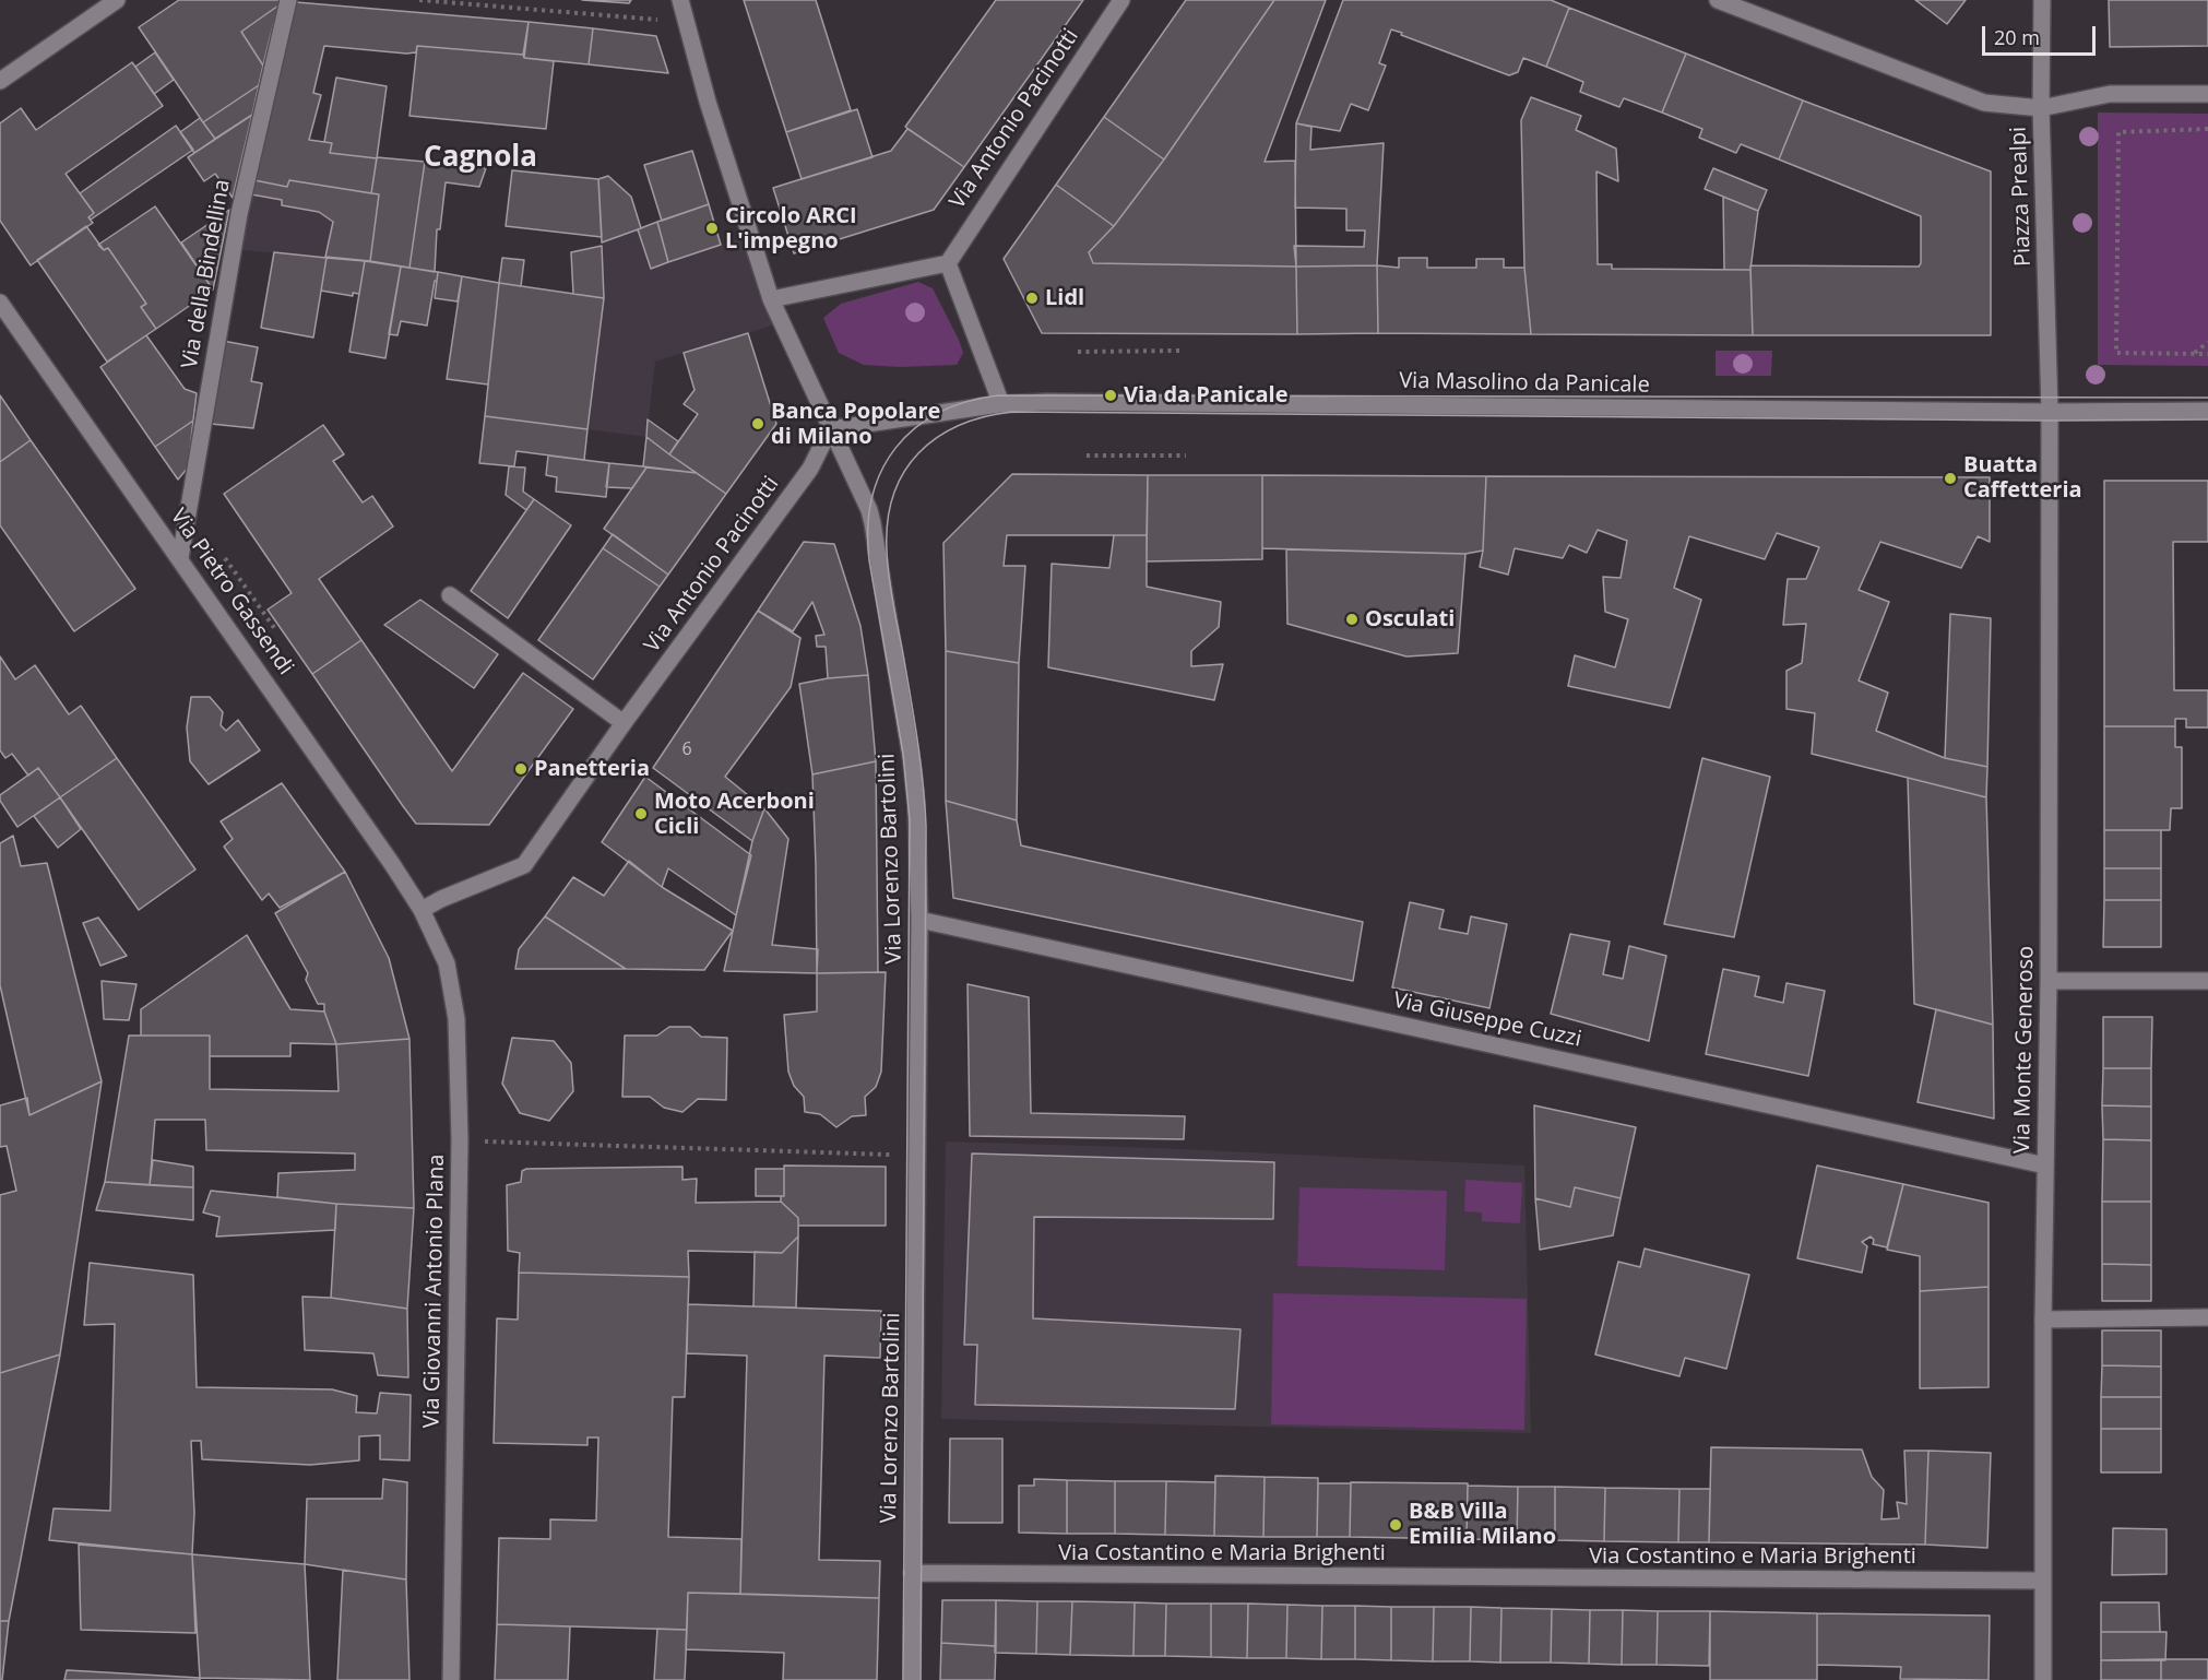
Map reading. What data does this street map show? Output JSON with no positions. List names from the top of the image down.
{
  "streets": {
    "street": [
      "Via Antonio Pacinotti",
      "Piazza Prealpi",
      "Via della Bindellina",
      "Via Masolino da Panicale",
      "Via Pietro Gassendi",
      "Via Lorenzo Bartolini",
      "Via Giuseppe Cuzzi",
      "Via Monte Generoso",
      "Via Giovanni Antonio Plana",
      "Via Costantino e Maria Brighenti"
    ]
  },
  "crossings": [
    ["Via Antonio Pacinotti", "Via Masolino da Panicale"],
    ["Via Antonio Pacinotti", "Via Pietro Gassendi"],
    ["Via Antonio Pacinotti", "Via Lorenzo Bartolini"],
    ["Via Antonio Pacinotti", "Via Giovanni Antonio Plana"],
    ["Piazza Prealpi", "Via Masolino da Panicale"],
    ["Piazza Prealpi", "Via Monte Generoso"],
    ["Via della Bindellina", "Via Pietro Gassendi"],
    ["Via Masolino da Panicale", "Via Lorenzo Bartolini"],
    ["Via Masolino da Panicale", "Via Monte Generoso"],
    ["Via Pietro Gassendi", "Via Giovanni Antonio Plana"],
    ["Via Lorenzo Bartolini", "Via Giuseppe Cuzzi"],
    ["Via Lorenzo Bartolini", "Via Costantino e Maria Brighenti"],
    ["Via Giuseppe Cuzzi", "Via Monte Generoso"],
    ["Via Monte Generoso", "Via Costantino e Maria Brighenti"]
  ],
  "districts": ["Cagnola"],
  "places": [
    "Circolo ARCI L'impegno",
    "Lidl",
    "Via da Panicale",
    "Banca Popolare di Milano",
    "Buatta Caffetteria",
    "Osculati",
    "Panetteria",
    "Moto Acerboni Cicli",
    "B&B Villa Emilia Milano"
  ],
  "house_numbers": ["6"],
  "scale_bar": "20 m"
}
